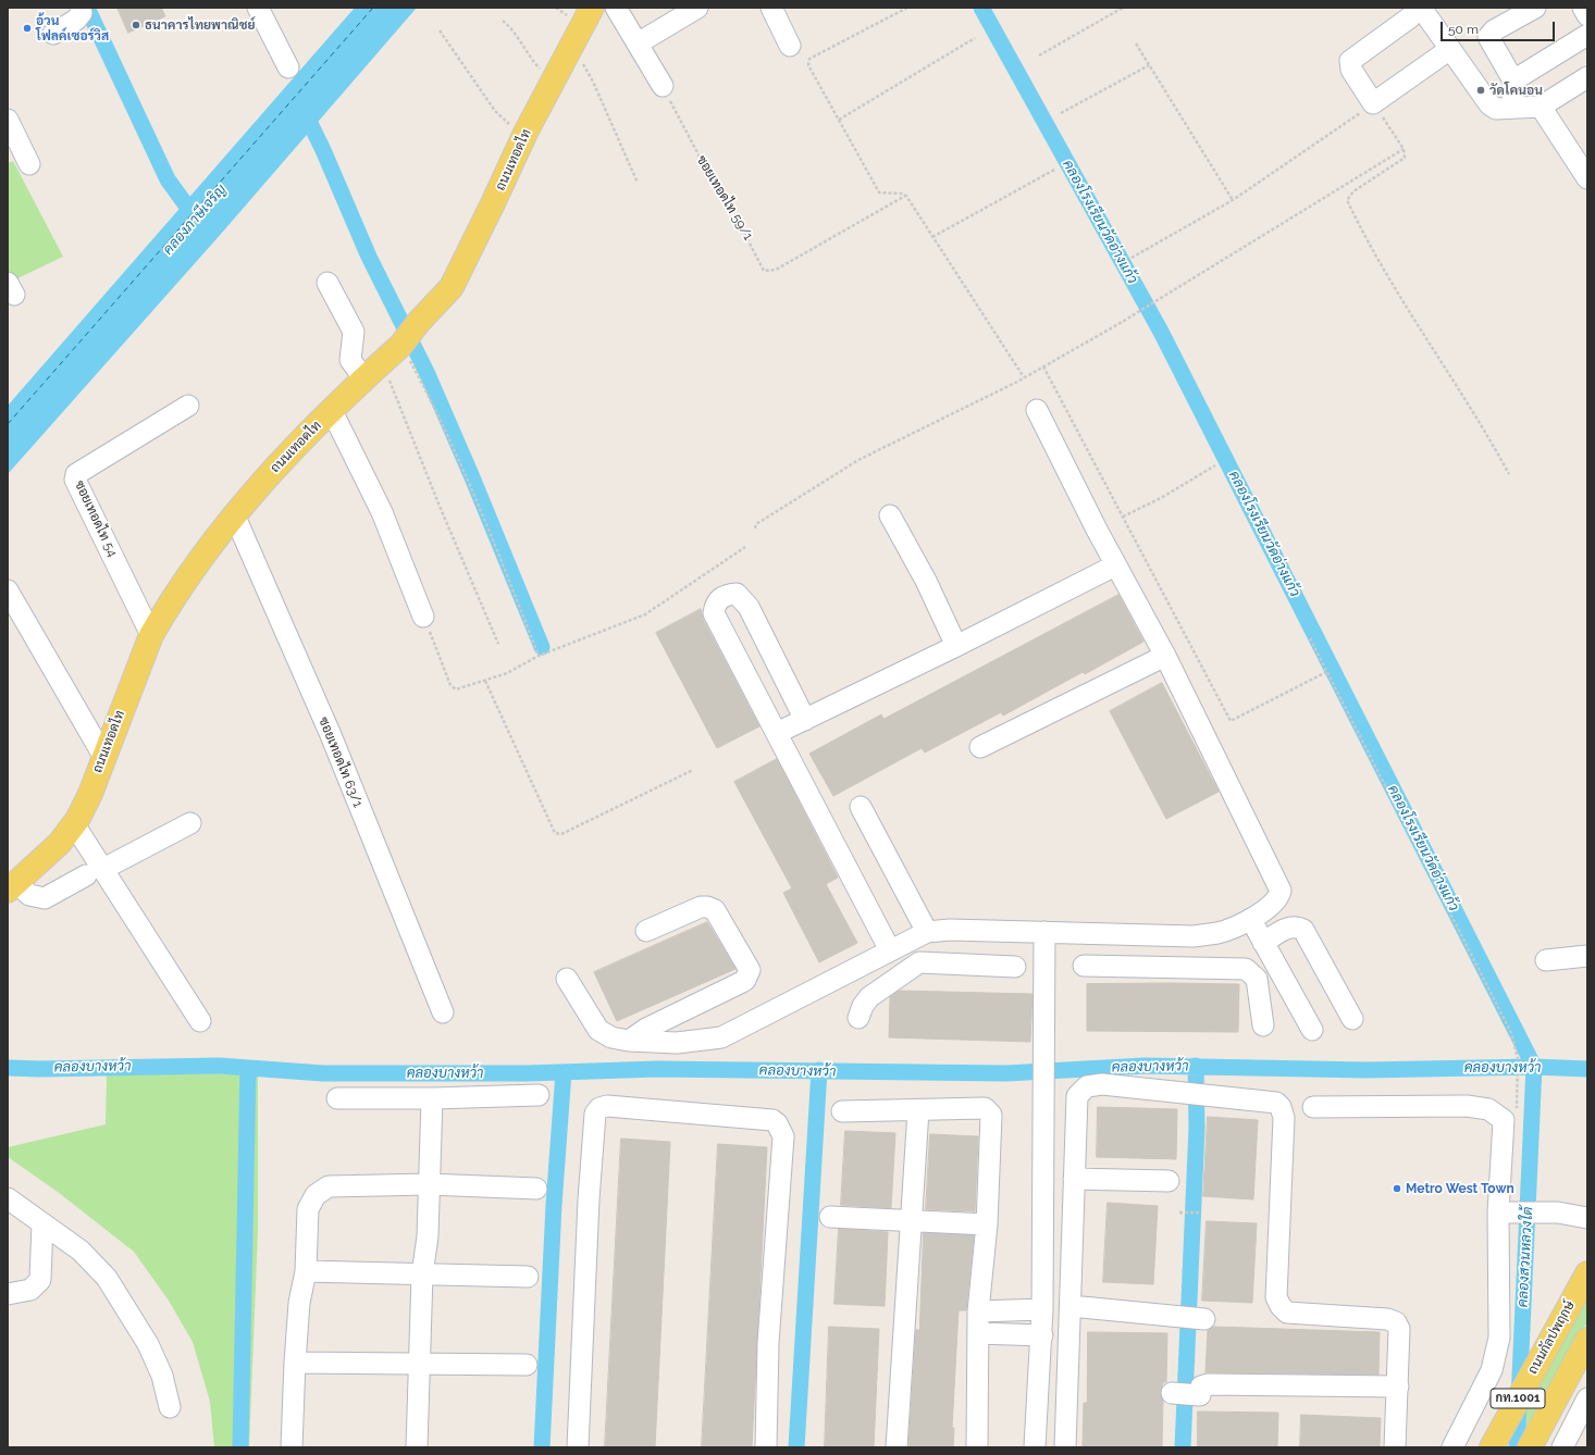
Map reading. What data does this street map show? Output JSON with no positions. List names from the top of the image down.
{
  "streets": {
    "main road": ["ถนนเทอดไท", "ถนนกัลปพฤกษ์", "กท.1001"],
    "street": ["ซอยเทอดไท 54", "ซอยเทอดไท 63/1"],
    "path": ["ซอยเทอดไท 59/1"]
  },
  "crossings": [
    ["ถนนเทอดไท", "ซอยเทอดไท 54"],
    ["ถนนเทอดไท", "ซอยเทอดไท 63/1"]
  ],
  "water": [
    "คลองภาษีเจริญ",
    "คลองโรงเรียนวัดอ่างแก้ว",
    "คลองบางหว้า",
    "คลองสวนหลวงใต้"
  ],
  "places": [
    "ธนาคารไทยพาณิชย์",
    "อ้วน โฟลค์เซอร์วิส",
    "วัดโคนอน",
    "Metro West Town"
  ],
  "scale_bar": "50 m"
}
